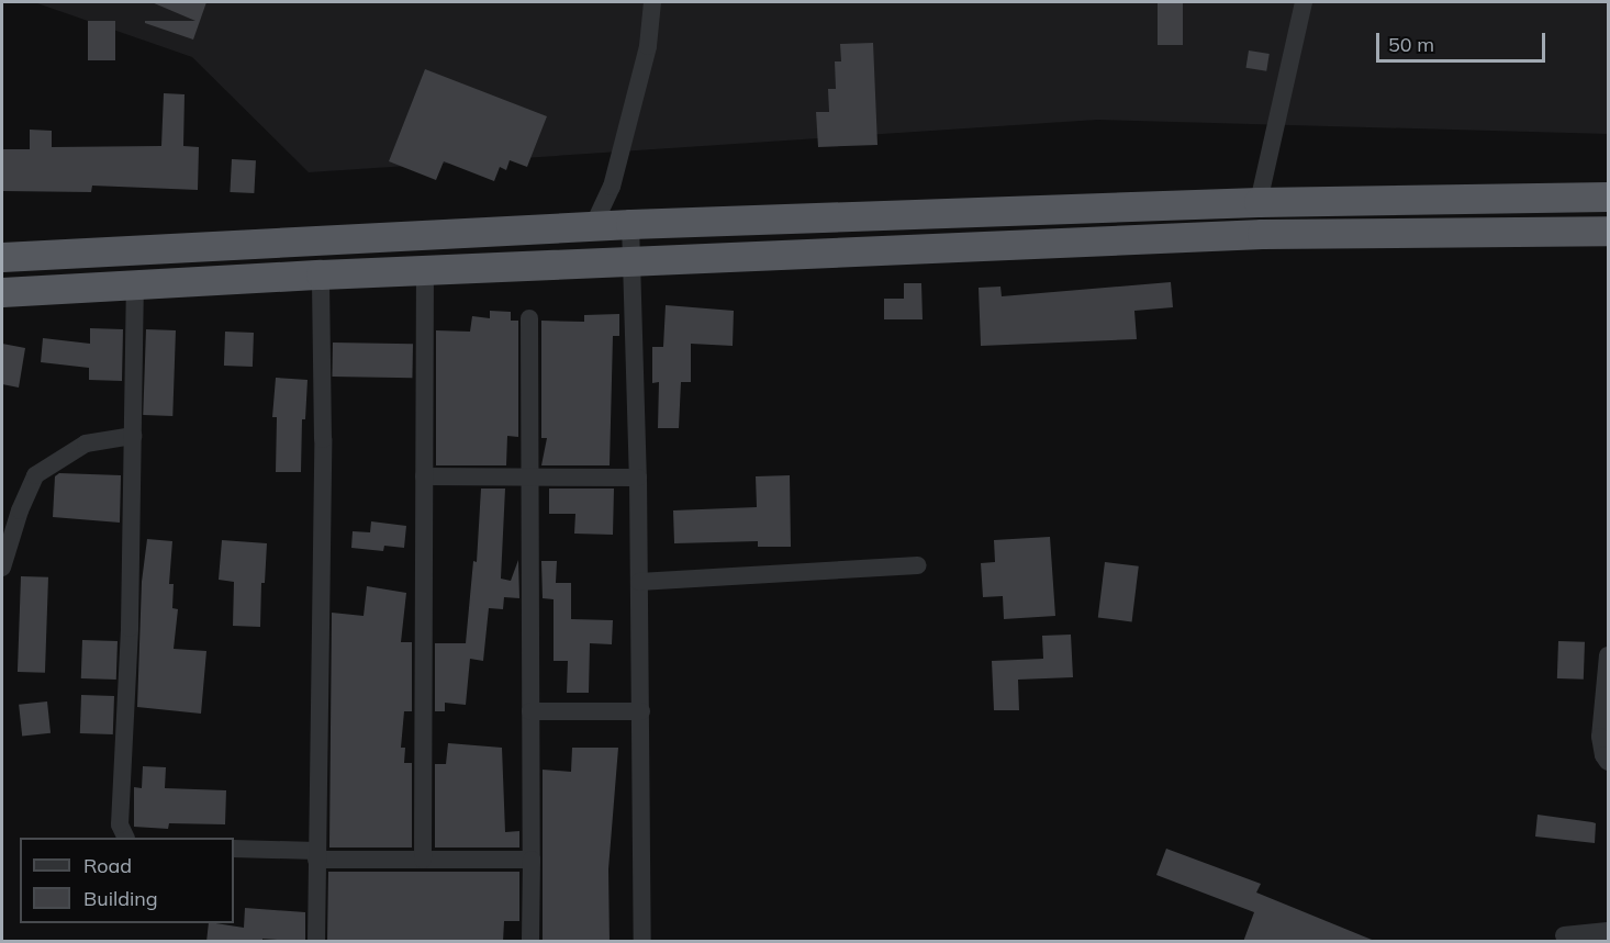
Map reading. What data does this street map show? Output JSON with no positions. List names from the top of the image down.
{
  "legend": ["Road", "Building"],
  "scale_bar": "50 m"
}
